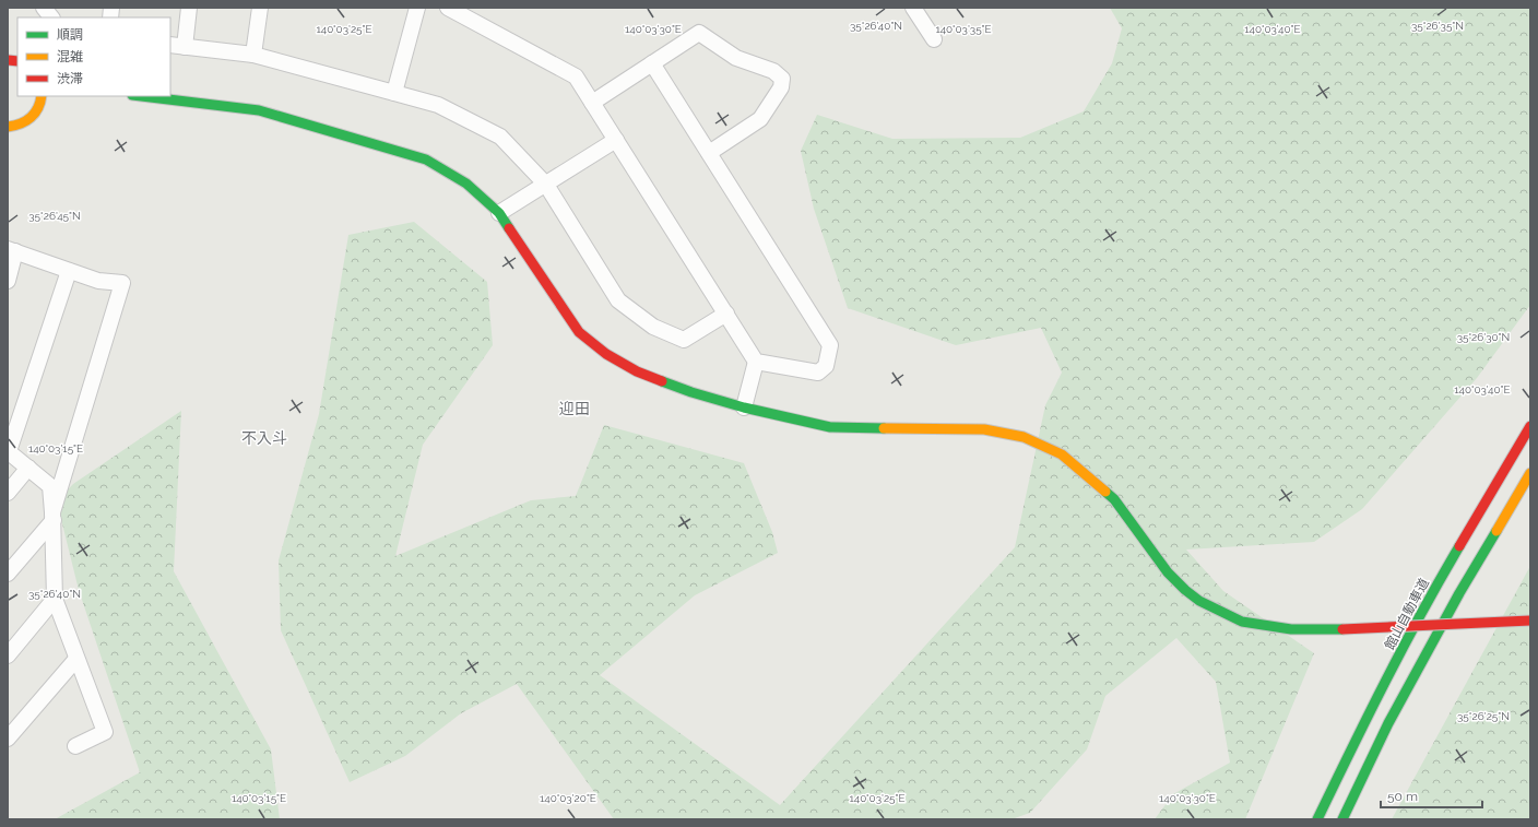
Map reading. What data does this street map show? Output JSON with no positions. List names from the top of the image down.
{
  "streets": {
    "main road": ["館山自動車道"]
  },
  "districts": ["迎田", "不入斗"],
  "legend": ["順調", "混雑", "渋滞"],
  "scale_bar": "50 m",
  "coordinates": [
    "35°26'40\"N",
    "35°26'35\"N",
    "140°03'25\"E",
    "140°03'30\"E",
    "140°03'35\"E",
    "140°03'40\"E",
    "35°26'45\"N",
    "35°26'30\"N",
    "140°03'15\"E",
    "35°26'25\"N",
    "140°03'20\"E"
  ]
}
